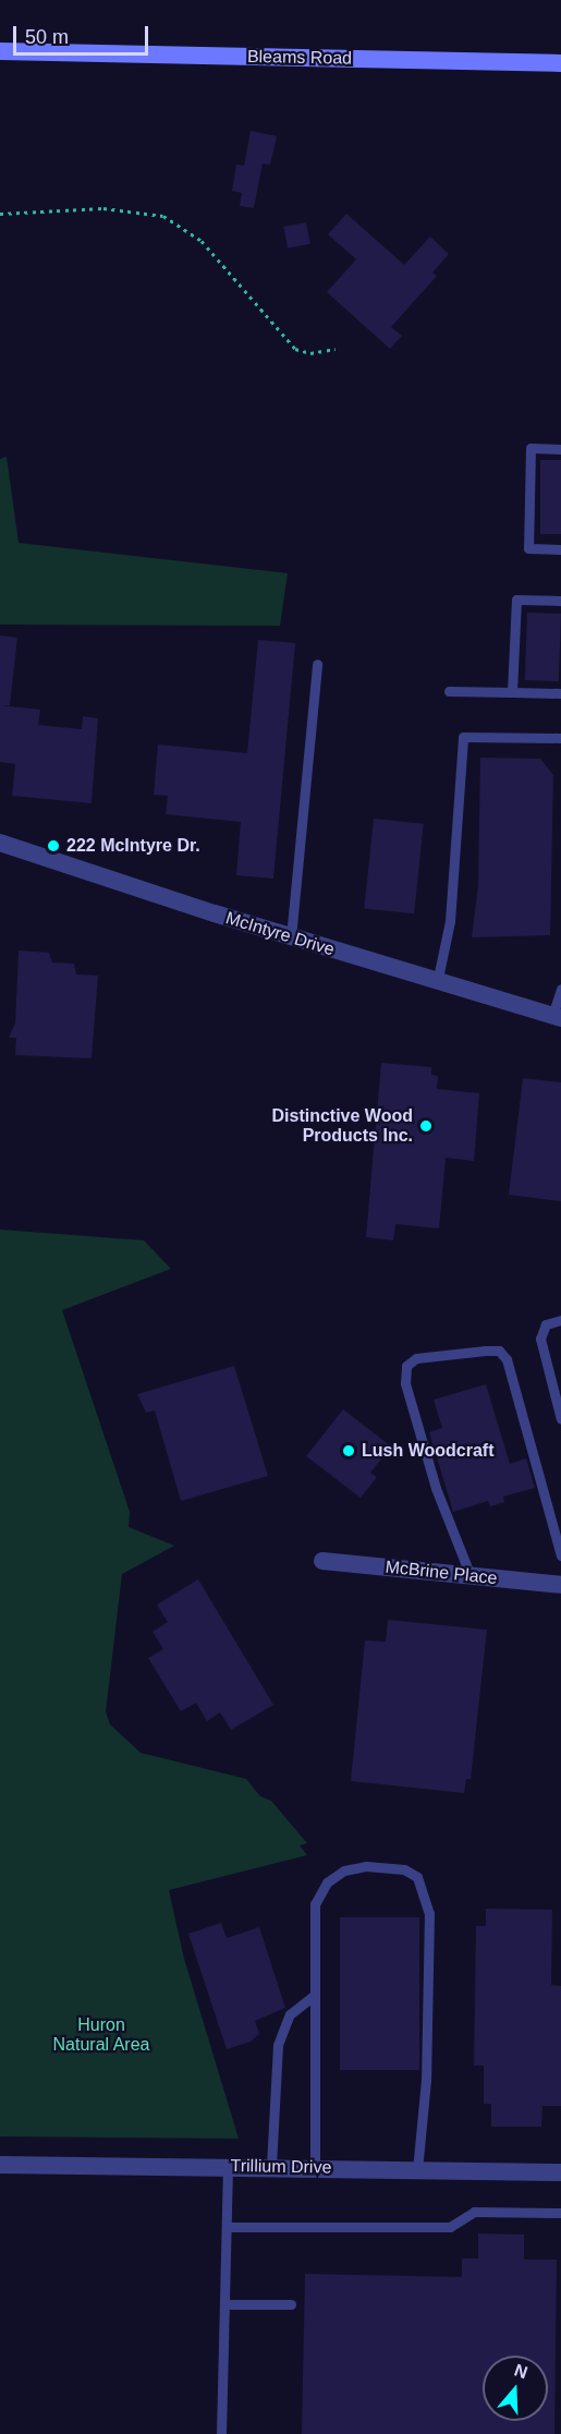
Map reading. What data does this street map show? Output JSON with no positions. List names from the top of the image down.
{
  "streets": {
    "main road": ["Bleams Road"],
    "street": ["McIntyre Drive", "McBrine Place", "Trillium Drive"]
  },
  "parks": ["Huron Natural Area"],
  "places": ["222 McIntyre Dr.", "Distinctive Wood Products Inc.", "Lush Woodcraft"],
  "scale_bar": "50 m",
  "north": "top"
}
